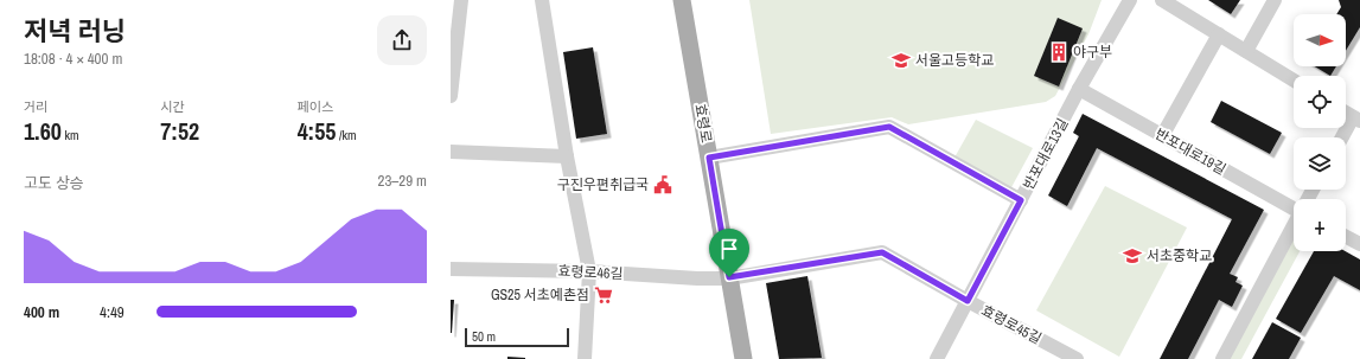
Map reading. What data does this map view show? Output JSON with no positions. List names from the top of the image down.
{
  "streets": {
    "main road": ["효령로"],
    "street": [
      "반포대로19길",
      "반포대로13길",
      "효령로46길",
      "효령로45길"
    ]
  },
  "crossings": [
    ["효령로", "효령로46길"],
    ["효령로", "효령로45길"],
    ["반포대로19길", "반포대로13길"],
    ["반포대로13길", "효령로45길"],
    ["효령로46길", "효령로45길"]
  ],
  "places": {
    "building": ["야구부"],
    "school or university": ["서울고등학교", "서초중학교"],
    "public building": ["구진우편취급국"],
    "supermarket": ["GS25 서초예촌점"]
  },
  "scale_bar": "50 m",
  "north": "right",
  "page": {
    "heading": ["저녁 러닝", "18:08 · 4 × 400 m"],
    "map_buttons": "+",
    "stats": [
      ["거리", "1.60 km"],
      ["시간", "7:52"],
      ["페이스", "4:55 /km"]
    ],
    "chart": ["고도 상승", "23–29 m"],
    "list": [
      {
        "name": "400 m",
        "note": "4:49"
      }
    ],
    "scale": "50 m"
  }
}
